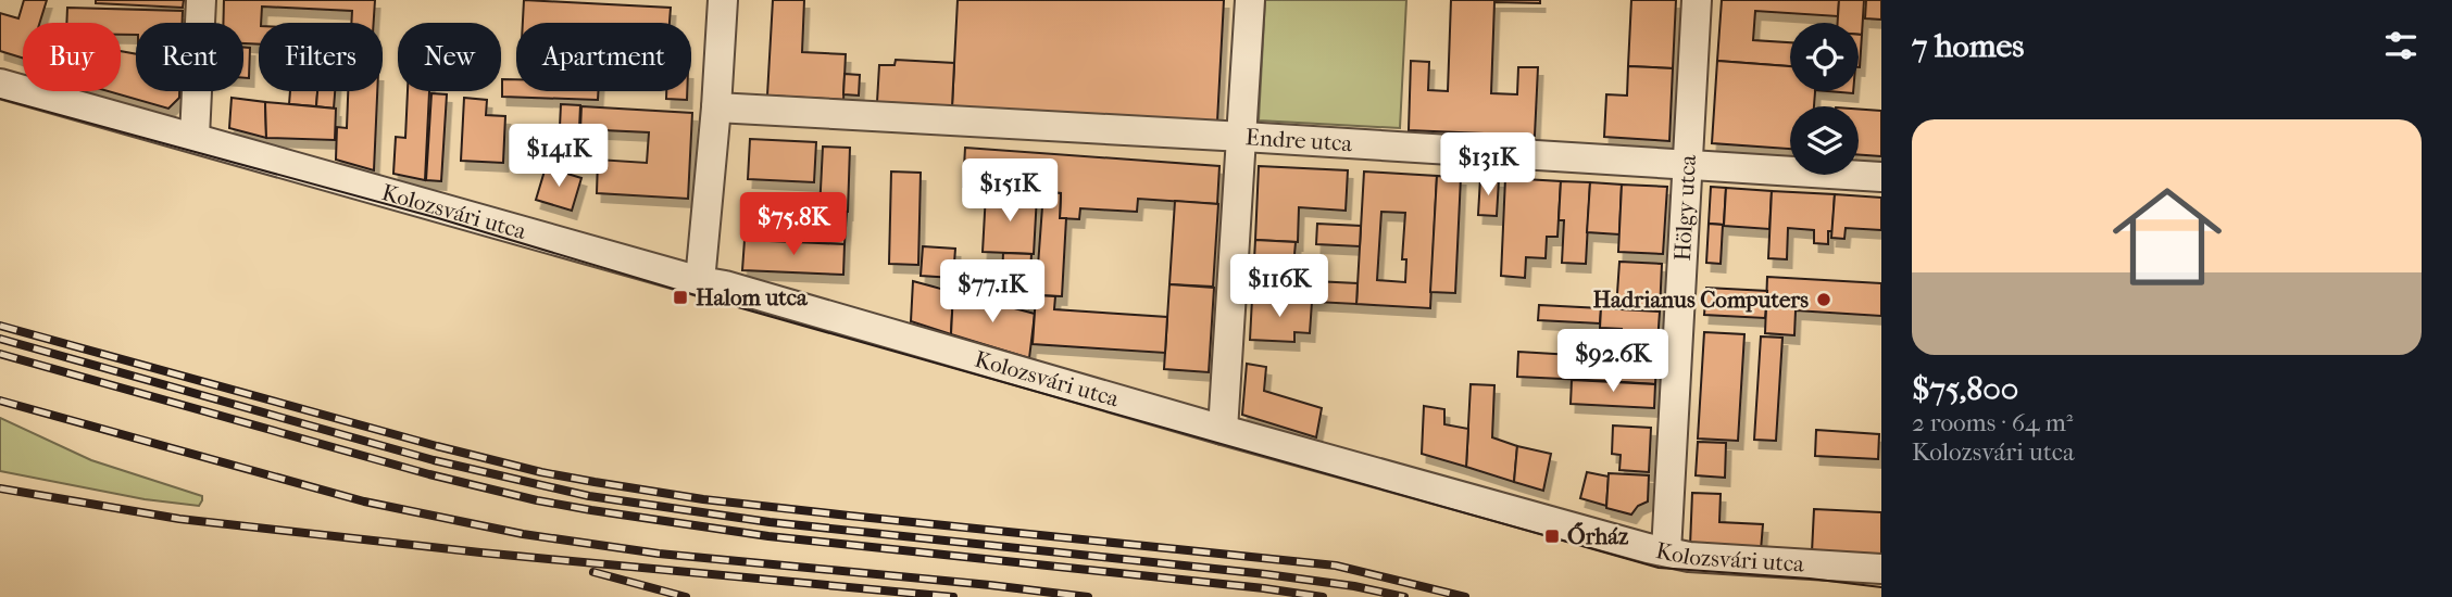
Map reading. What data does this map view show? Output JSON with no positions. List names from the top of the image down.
{
  "streets": {
    "street": ["Endre utca", "Hölgy utca", "Kolozsvári utca"]
  },
  "crossings": [
    ["Endre utca", "Hölgy utca"],
    ["Hölgy utca", "Kolozsvári utca"]
  ],
  "places": {
    "transit": ["Halom utca", "Őrház"],
    "other": ["Hadrianus Computers"]
  },
  "page": {
    "heading": "7 homes",
    "chip": [
      "Buy",
      "Rent",
      "Filters",
      "New",
      "Apartment"
    ],
    "list": [
      {
        "name": "$75,800",
        "note": "2 rooms · 64 m² · Kolozsvári utca"
      }
    ],
    "price": [
      "$141K",
      "$131K",
      "$151K",
      "$75.8K",
      "$116K",
      "$77.1K",
      "$92.6K"
    ]
  }
}
